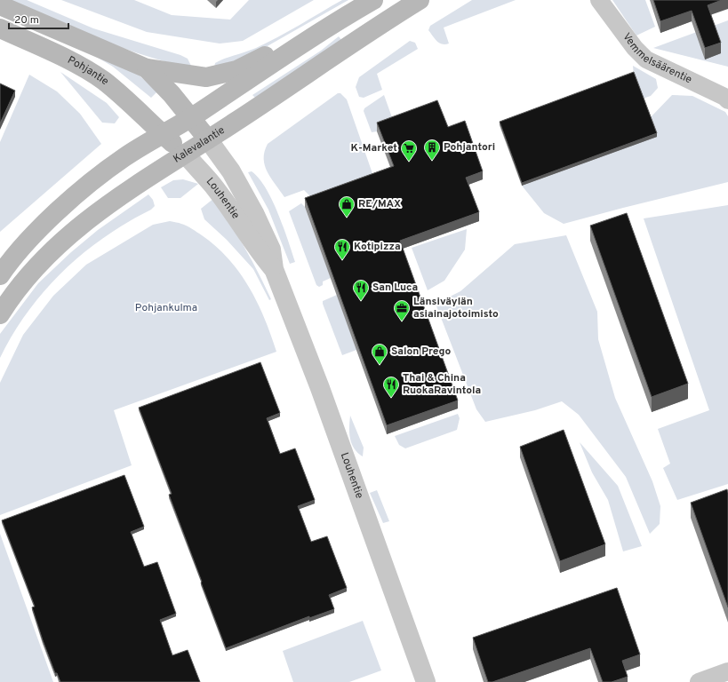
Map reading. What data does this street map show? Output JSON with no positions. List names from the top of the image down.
{
  "streets": {
    "main road": ["Pohjantie", "Kalevalantie", "Louhentie"],
    "street": ["Vemmelsäärentie"]
  },
  "crossings": [
    ["Pohjantie", "Louhentie"],
    ["Kalevalantie", "Louhentie"]
  ],
  "parks": ["Pohjankulma"],
  "places": {
    "building": ["Pohjantori"],
    "supermarket": ["K-Market"],
    "shop": ["RE/MAX", "Salon Prego"],
    "restaurant": ["Kotipizza", "San Luca", "Thai & China RuokaRavintola"],
    "office": ["Länsiväylän asiainajotoimisto"]
  },
  "scale_bar": "20 m"
}
